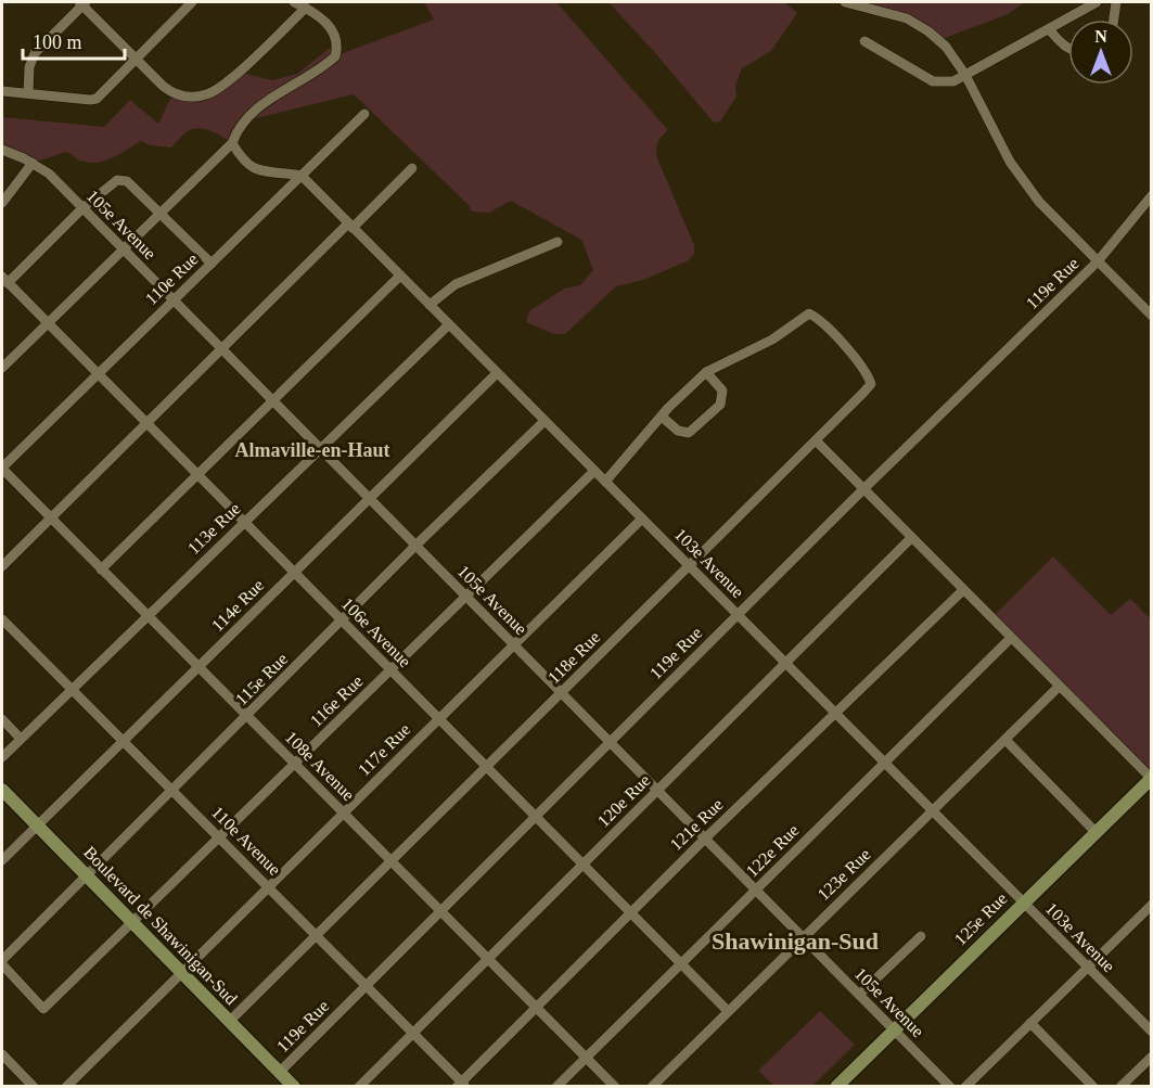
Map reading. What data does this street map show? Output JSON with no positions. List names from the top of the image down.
{
  "streets": {
    "main road": ["125e Rue", "Boulevard de Shawinigan-Sud"],
    "street": [
      "105e Avenue",
      "110e Rue",
      "119e Rue",
      "113e Rue",
      "103e Avenue",
      "114e Rue",
      "106e Avenue",
      "118e Rue",
      "115e Rue",
      "116e Rue",
      "117e Rue",
      "108e Avenue",
      "120e Rue",
      "121e Rue",
      "110e Avenue",
      "122e Rue",
      "123e Rue"
    ]
  },
  "crossings": [
    ["105e Avenue", "110e Rue"],
    ["105e Avenue", "119e Rue"],
    ["105e Avenue", "113e Rue"],
    ["105e Avenue", "114e Rue"],
    ["105e Avenue", "118e Rue"],
    ["105e Avenue", "115e Rue"],
    ["105e Avenue", "116e Rue"],
    ["105e Avenue", "117e Rue"],
    ["105e Avenue", "120e Rue"],
    ["105e Avenue", "121e Rue"],
    ["105e Avenue", "122e Rue"],
    ["105e Avenue", "123e Rue"],
    ["105e Avenue", "125e Rue"],
    ["110e Rue", "103e Avenue"],
    ["110e Rue", "106e Avenue"],
    ["110e Rue", "108e Avenue"],
    ["119e Rue", "103e Avenue"],
    ["119e Rue", "106e Avenue"],
    ["119e Rue", "108e Avenue"],
    ["119e Rue", "110e Avenue"],
    ["119e Rue", "Boulevard de Shawinigan-Sud"],
    ["113e Rue", "103e Avenue"],
    ["113e Rue", "106e Avenue"],
    ["113e Rue", "108e Avenue"],
    ["113e Rue", "110e Avenue"],
    ["103e Avenue", "114e Rue"],
    ["103e Avenue", "118e Rue"],
    ["103e Avenue", "115e Rue"],
    ["103e Avenue", "116e Rue"],
    ["103e Avenue", "117e Rue"],
    ["103e Avenue", "120e Rue"],
    ["103e Avenue", "121e Rue"],
    ["103e Avenue", "122e Rue"],
    ["103e Avenue", "123e Rue"],
    ["103e Avenue", "125e Rue"],
    ["114e Rue", "106e Avenue"],
    ["114e Rue", "108e Avenue"],
    ["114e Rue", "110e Avenue"],
    ["114e Rue", "Boulevard de Shawinigan-Sud"],
    ["106e Avenue", "118e Rue"],
    ["106e Avenue", "115e Rue"],
    ["106e Avenue", "116e Rue"],
    ["106e Avenue", "117e Rue"],
    ["106e Avenue", "120e Rue"],
    ["106e Avenue", "121e Rue"],
    ["106e Avenue", "122e Rue"],
    ["106e Avenue", "123e Rue"],
    ["118e Rue", "108e Avenue"],
    ["118e Rue", "110e Avenue"],
    ["118e Rue", "Boulevard de Shawinigan-Sud"],
    ["115e Rue", "116e Rue"],
    ["115e Rue", "108e Avenue"],
    ["115e Rue", "110e Avenue"],
    ["115e Rue", "Boulevard de Shawinigan-Sud"],
    ["116e Rue", "108e Avenue"],
    ["116e Rue", "110e Avenue"],
    ["116e Rue", "Boulevard de Shawinigan-Sud"],
    ["117e Rue", "108e Avenue"],
    ["117e Rue", "110e Avenue"],
    ["117e Rue", "Boulevard de Shawinigan-Sud"],
    ["108e Avenue", "120e Rue"],
    ["108e Avenue", "121e Rue"],
    ["108e Avenue", "122e Rue"],
    ["120e Rue", "110e Avenue"],
    ["121e Rue", "110e Avenue"]
  ],
  "districts": ["Almaville-en-Haut", "Shawinigan-Sud"],
  "scale_bar": "100 m",
  "north": "top"
}
